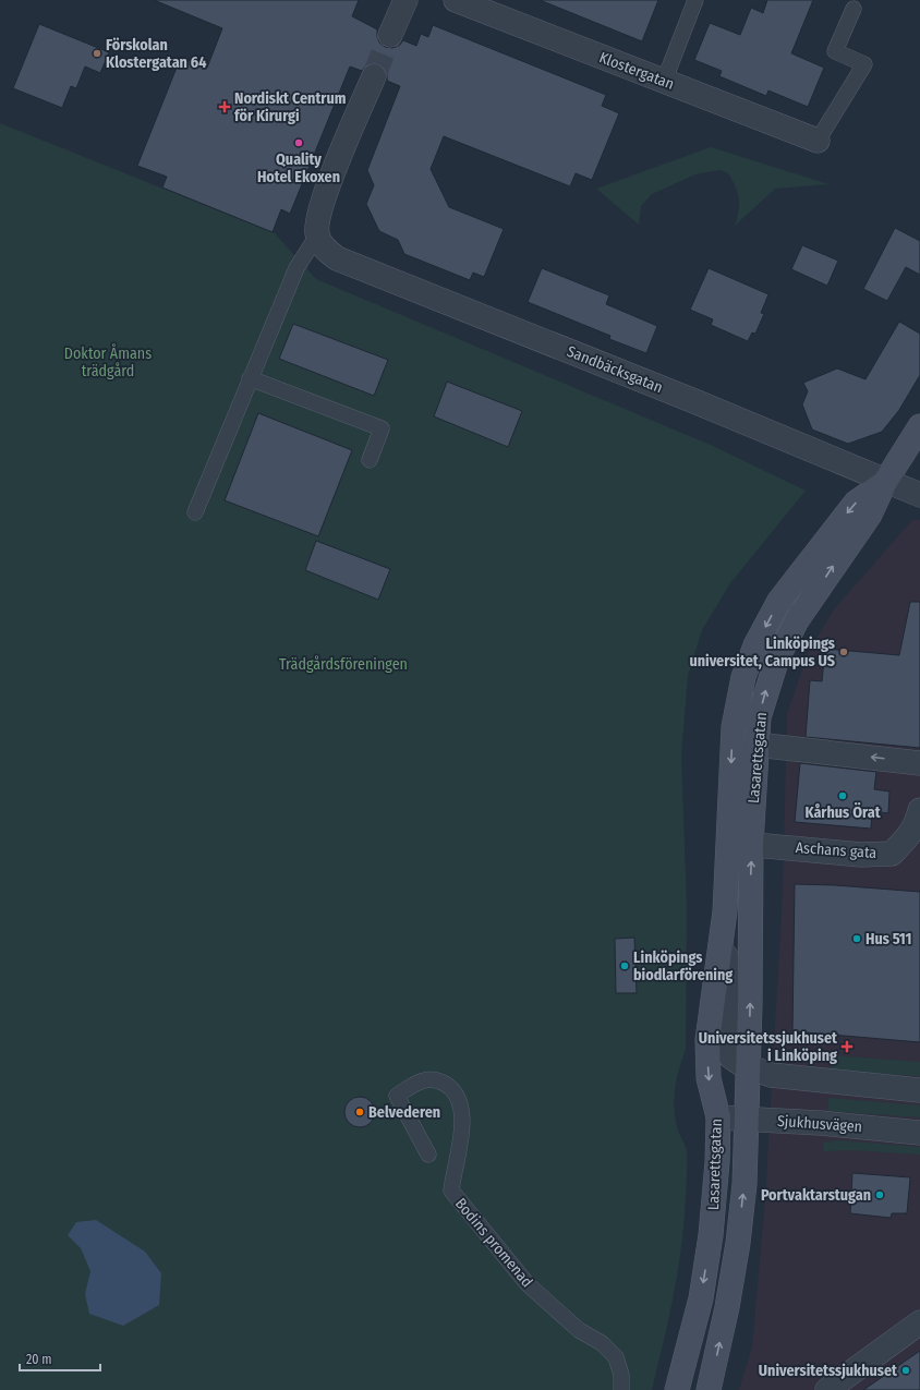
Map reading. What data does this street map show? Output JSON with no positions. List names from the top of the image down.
{
  "streets": {
    "main road": ["Lasarettsgatan"],
    "street": [
      "Klostergatan",
      "Sandbäcksgatan",
      "Aschans gata",
      "Sjukhusvägen"
    ],
    "lane": ["Bodins promenad"]
  },
  "crossings": [
    ["Sandbäcksgatan", "Lasarettsgatan"],
    ["Lasarettsgatan", "Aschans gata"],
    ["Lasarettsgatan", "Sjukhusvägen"]
  ],
  "parks": ["Doktor Åmans trädgård", "Trädgårdsföreningen"],
  "places": {
    "other": [
      "Förskolan Klostergatan 64",
      "Quality Hotel Ekoxen",
      "Linköpings universitet, Campus US",
      "Kårhus Örat",
      "Hus 511",
      "Linköpings biodlarförening",
      "Belvederen",
      "Portvaktarstugan",
      "Universitetssjukhuset"
    ],
    "health": ["Nordiskt Centrum för Kirurgi", "Universitetssjukhuset i Linköping"]
  },
  "scale_bar": "20 m"
}
